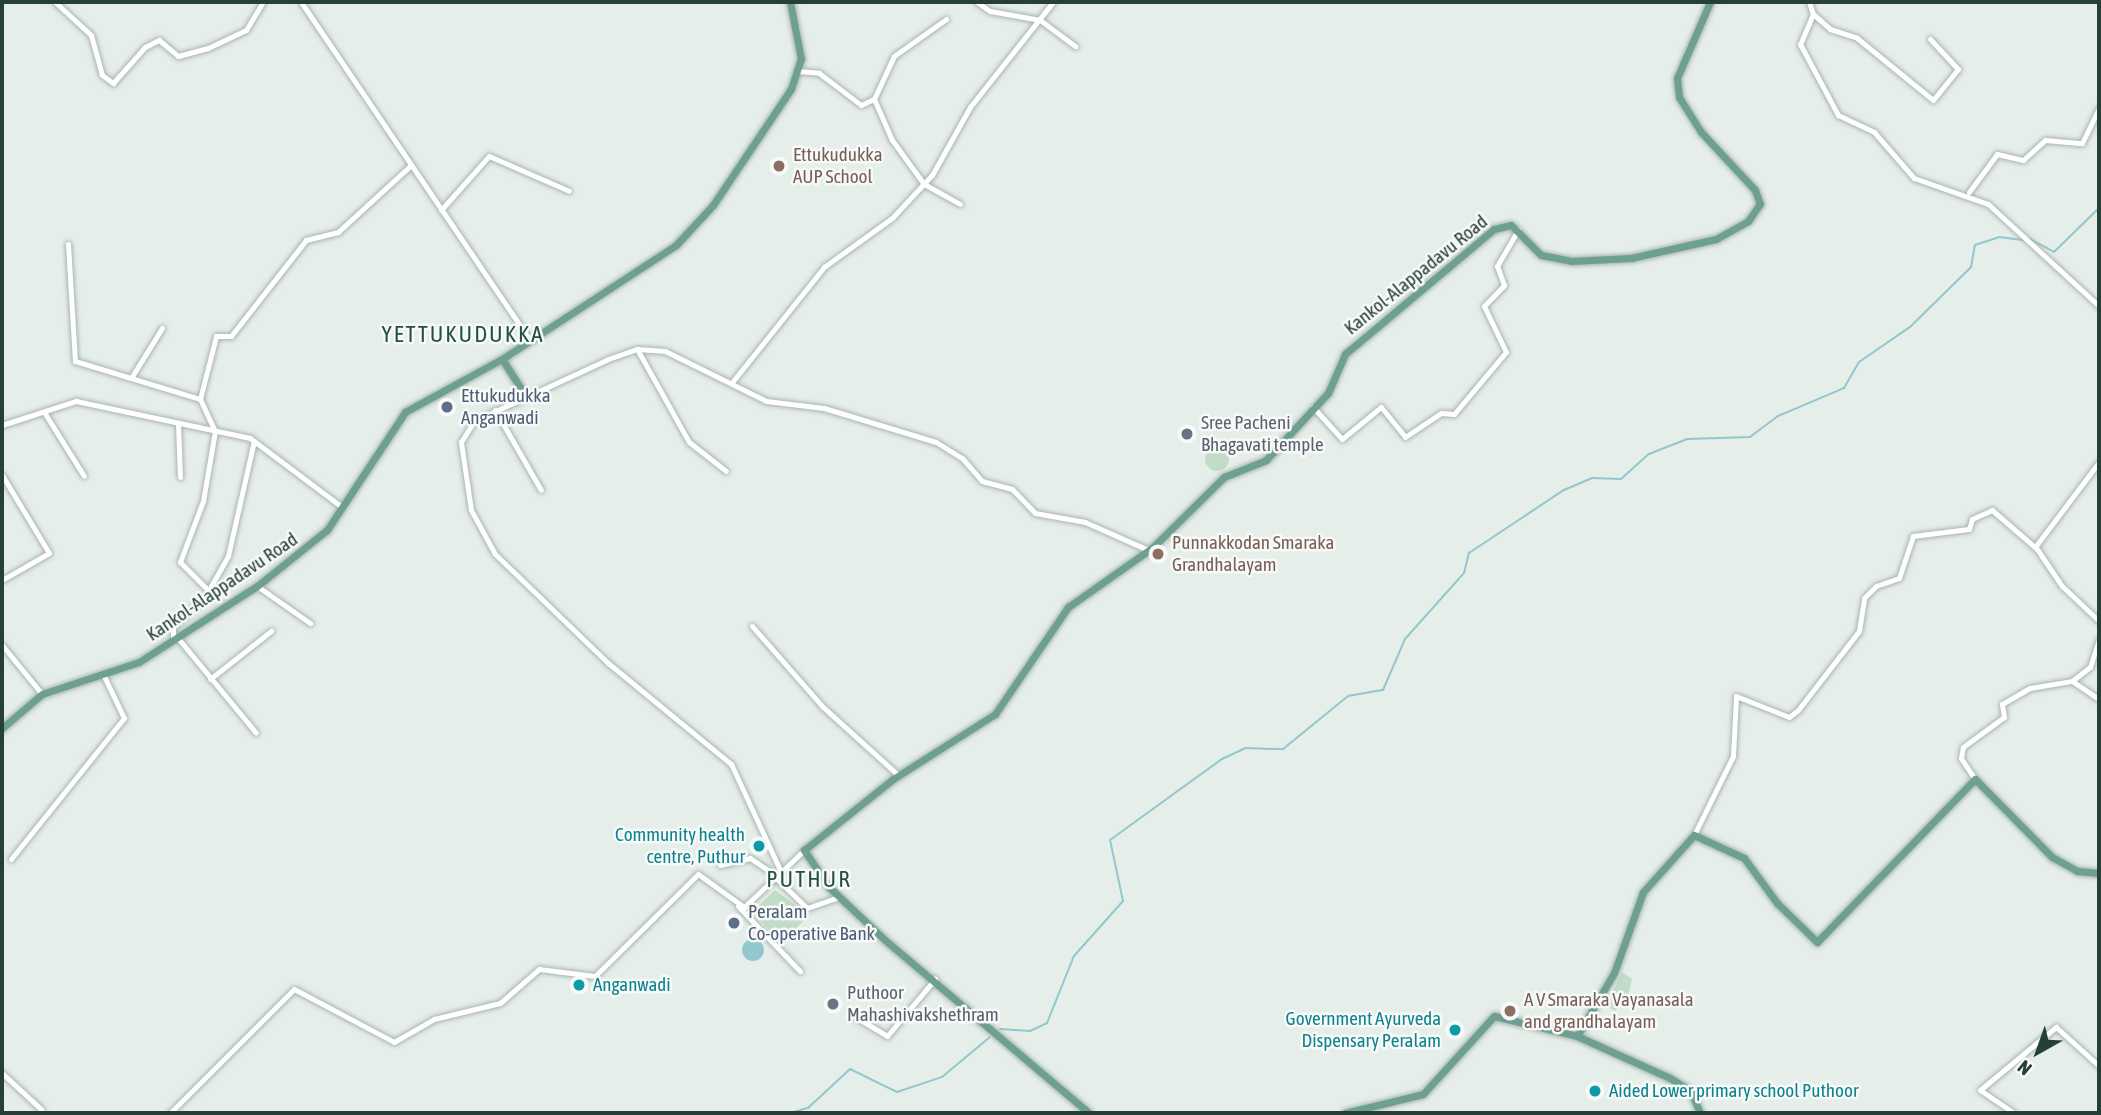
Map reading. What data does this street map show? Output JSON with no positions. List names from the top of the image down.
{
  "streets": {
    "main road": ["Kankol-Alappadavu Road"]
  },
  "districts": ["YETTUKUDUKKA", "PUTHUR"],
  "places": [
    "Ettukudukka AUP School",
    "Ettukudukka Anganwadi",
    "Sree Pacheni Bhagavati temple",
    "Punnakkodan Smaraka Grandhalayam",
    "Community health centre, Puthur",
    "Peralam Co-operative Bank",
    "Anganwadi",
    "Puthoor Mahashivakshethram",
    "A V Smaraka Vayanasala and grandhalayam",
    "Government Ayurveda Dispensary Peralam",
    "Aided Lower primary school Puthoor"
  ],
  "north": "bottom left"
}
